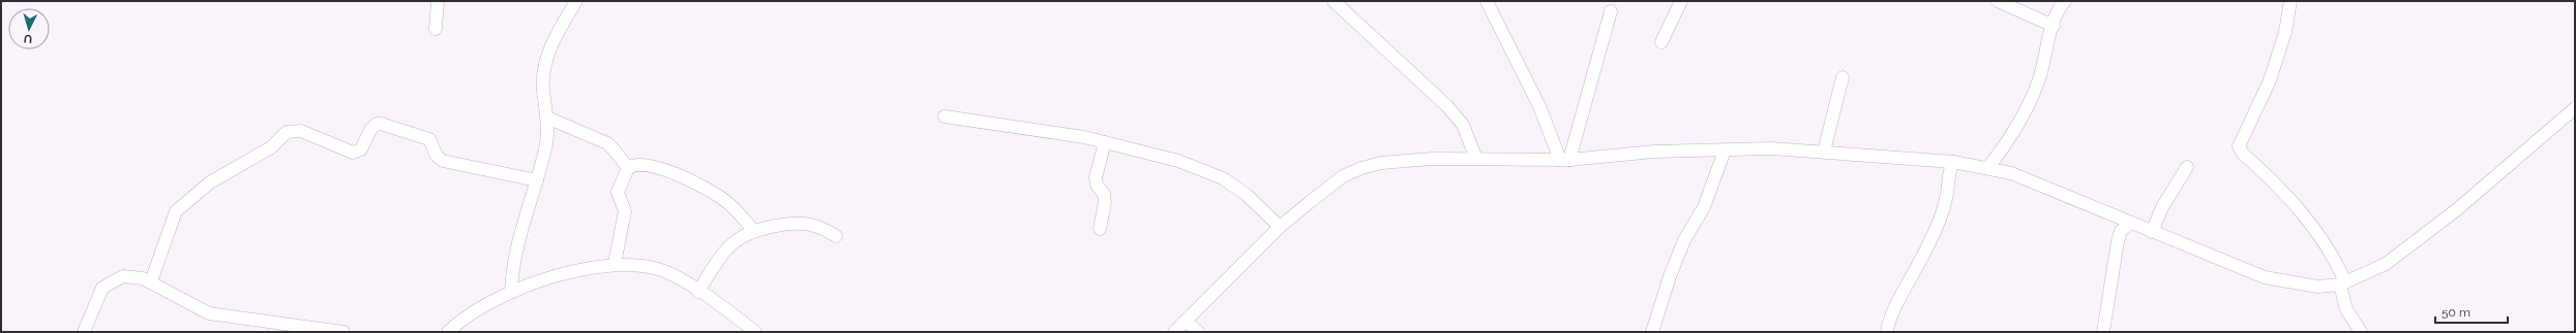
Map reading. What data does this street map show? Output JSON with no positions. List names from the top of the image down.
{
  "scale_bar": "50 m",
  "north": "bottom"
}
